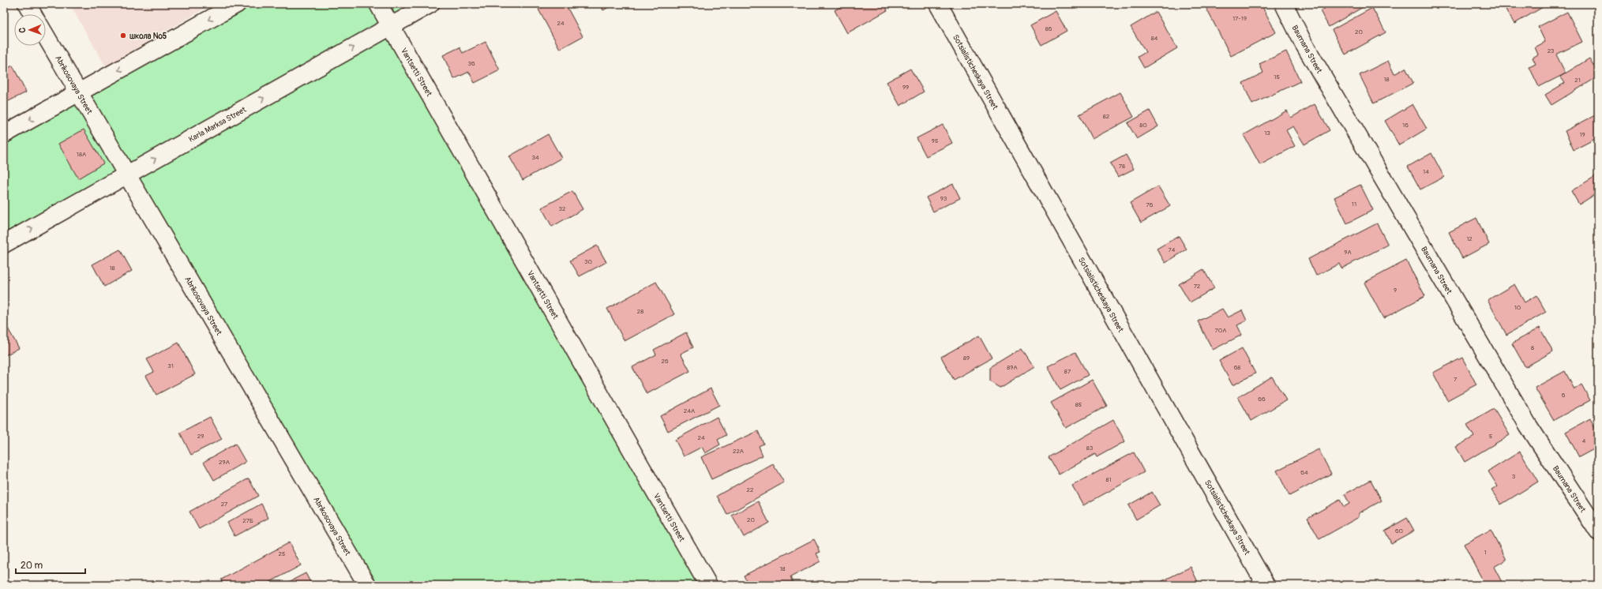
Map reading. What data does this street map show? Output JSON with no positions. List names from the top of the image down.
{
  "streets": {
    "street": [
      "Baumana Street",
      "Vantsetti Street",
      "Sotsialisticheskaya Street",
      "Abrikosovaya Street",
      "Karla Marksa Street"
    ]
  },
  "crossings": [
    ["Vantsetti Street", "Karla Marksa Street"],
    ["Abrikosovaya Street", "Karla Marksa Street"]
  ],
  "places": ["школа №5"],
  "house_numbers": [
    "17-19",
    "24",
    "86",
    "20",
    "84",
    "23",
    "36",
    "15",
    "18",
    "21",
    "99",
    "82",
    "80",
    "16",
    "13",
    "19",
    "95",
    "18А",
    "34",
    "78",
    "14",
    "93",
    "11",
    "76",
    "32",
    "12",
    "74",
    "9А",
    "30",
    "18",
    "72",
    "9",
    "10",
    "28",
    "70А",
    "8",
    "89",
    "26",
    "31",
    "89А",
    "68",
    "87",
    "7",
    "6",
    "66",
    "85",
    "24А",
    "29",
    "5",
    "24",
    "4",
    "83",
    "22А",
    "29А",
    "64",
    "3",
    "81",
    "22",
    "27",
    "20",
    "27Б",
    "60",
    "1",
    "25",
    "18"
  ],
  "scale_bar": "20 m",
  "north": "left"
}
